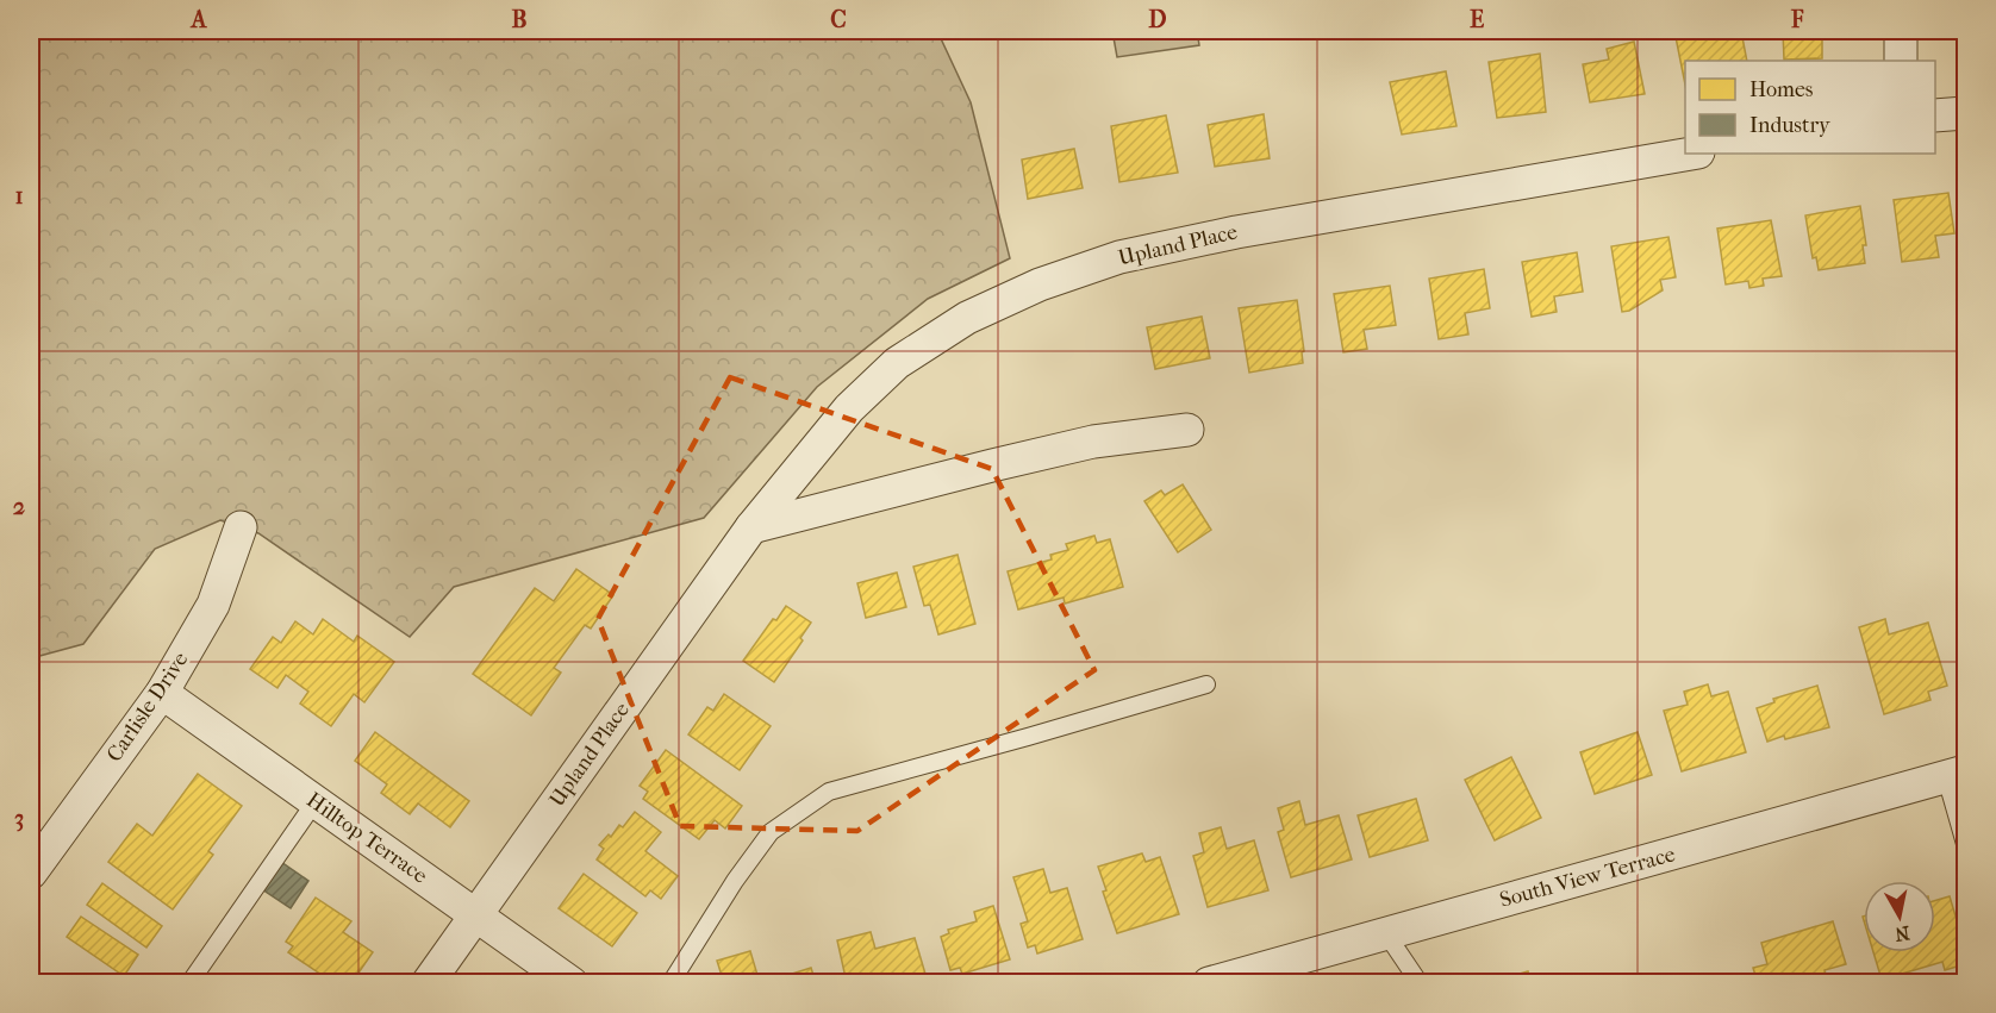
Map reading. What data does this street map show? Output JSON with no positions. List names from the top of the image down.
{
  "streets": {
    "street": [
      "Upland Place",
      "Carlisle Drive",
      "Hilltop Terrace",
      "South View Terrace"
    ]
  },
  "crossings": [
    ["Upland Place", "Hilltop Terrace"],
    ["Carlisle Drive", "Hilltop Terrace"]
  ],
  "legend": ["Homes", "Industry"],
  "north": "bottom",
  "grid": {
    "columns": [
      "A",
      "B",
      "C",
      "D",
      "E",
      "F"
    ],
    "rows": ["1", "2", "3"]
  }
}
